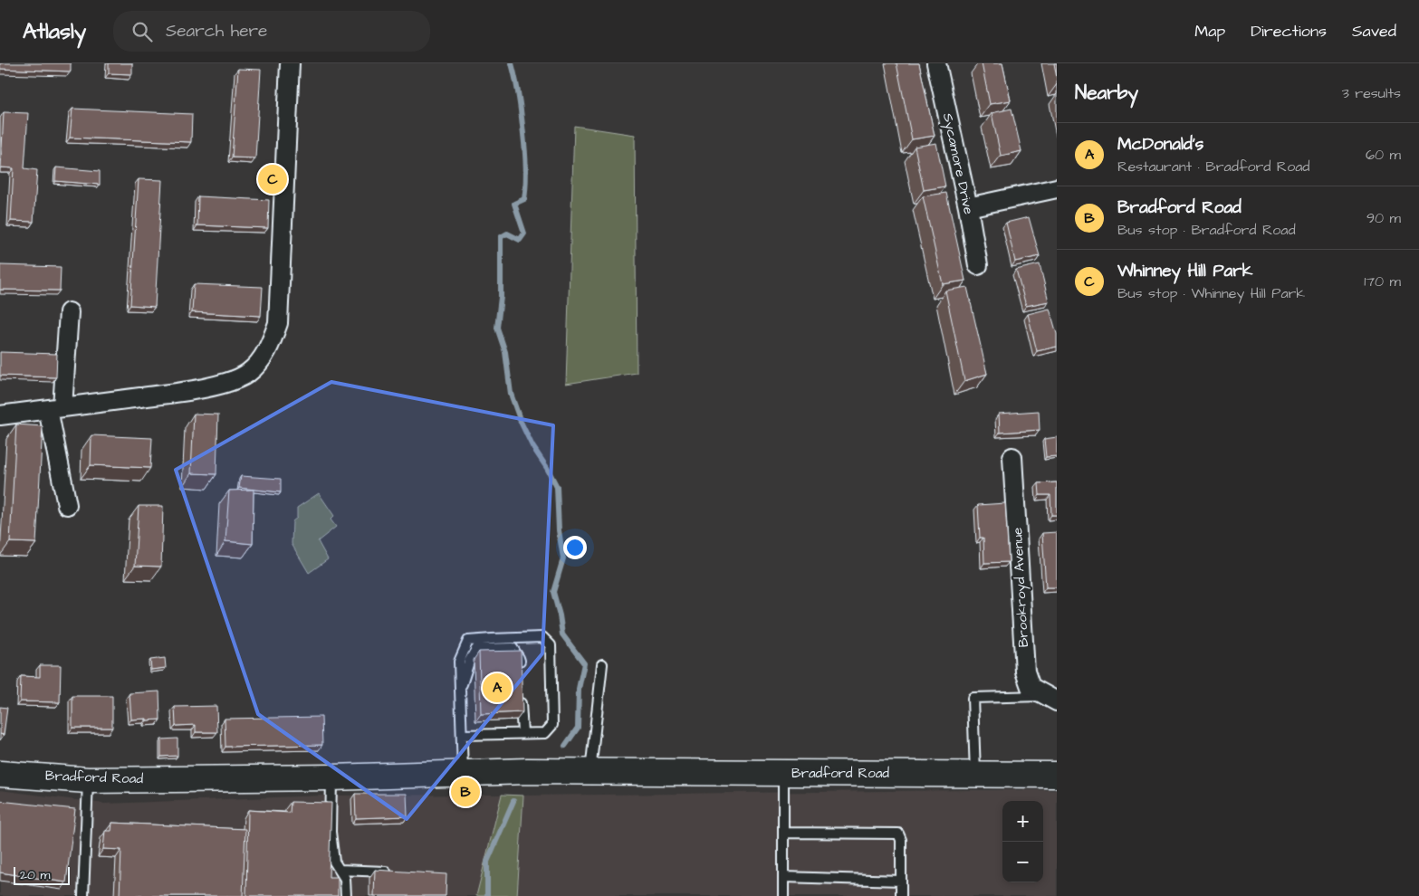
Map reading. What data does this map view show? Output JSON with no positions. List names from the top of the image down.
{
  "streets": {
    "main road": ["Bradford Road"],
    "street": ["Sycamore Drive", "Brookroyd Avenue"]
  },
  "scale_bar": "20 m",
  "page": {
    "header": "Atlasly",
    "search": "Search here",
    "nav": ["Map", "Directions", "Saved"],
    "heading": ["Nearby", "3 results"],
    "list": [
      {
        "mark": "A",
        "name": "McDonald's",
        "note": "Restaurant · Bradford Road",
        "value": "60 m"
      },
      {
        "mark": "B",
        "name": "Bradford Road",
        "note": "Bus stop · Bradford Road",
        "value": "90 m"
      },
      {
        "mark": "C",
        "name": "Whinney Hill Park",
        "note": "Bus stop · Whinney Hill Park",
        "value": "170 m"
      }
    ],
    "pins": ["C", "A", "B"],
    "map_buttons": ["+", "−"],
    "scale": "20 m"
  }
}
